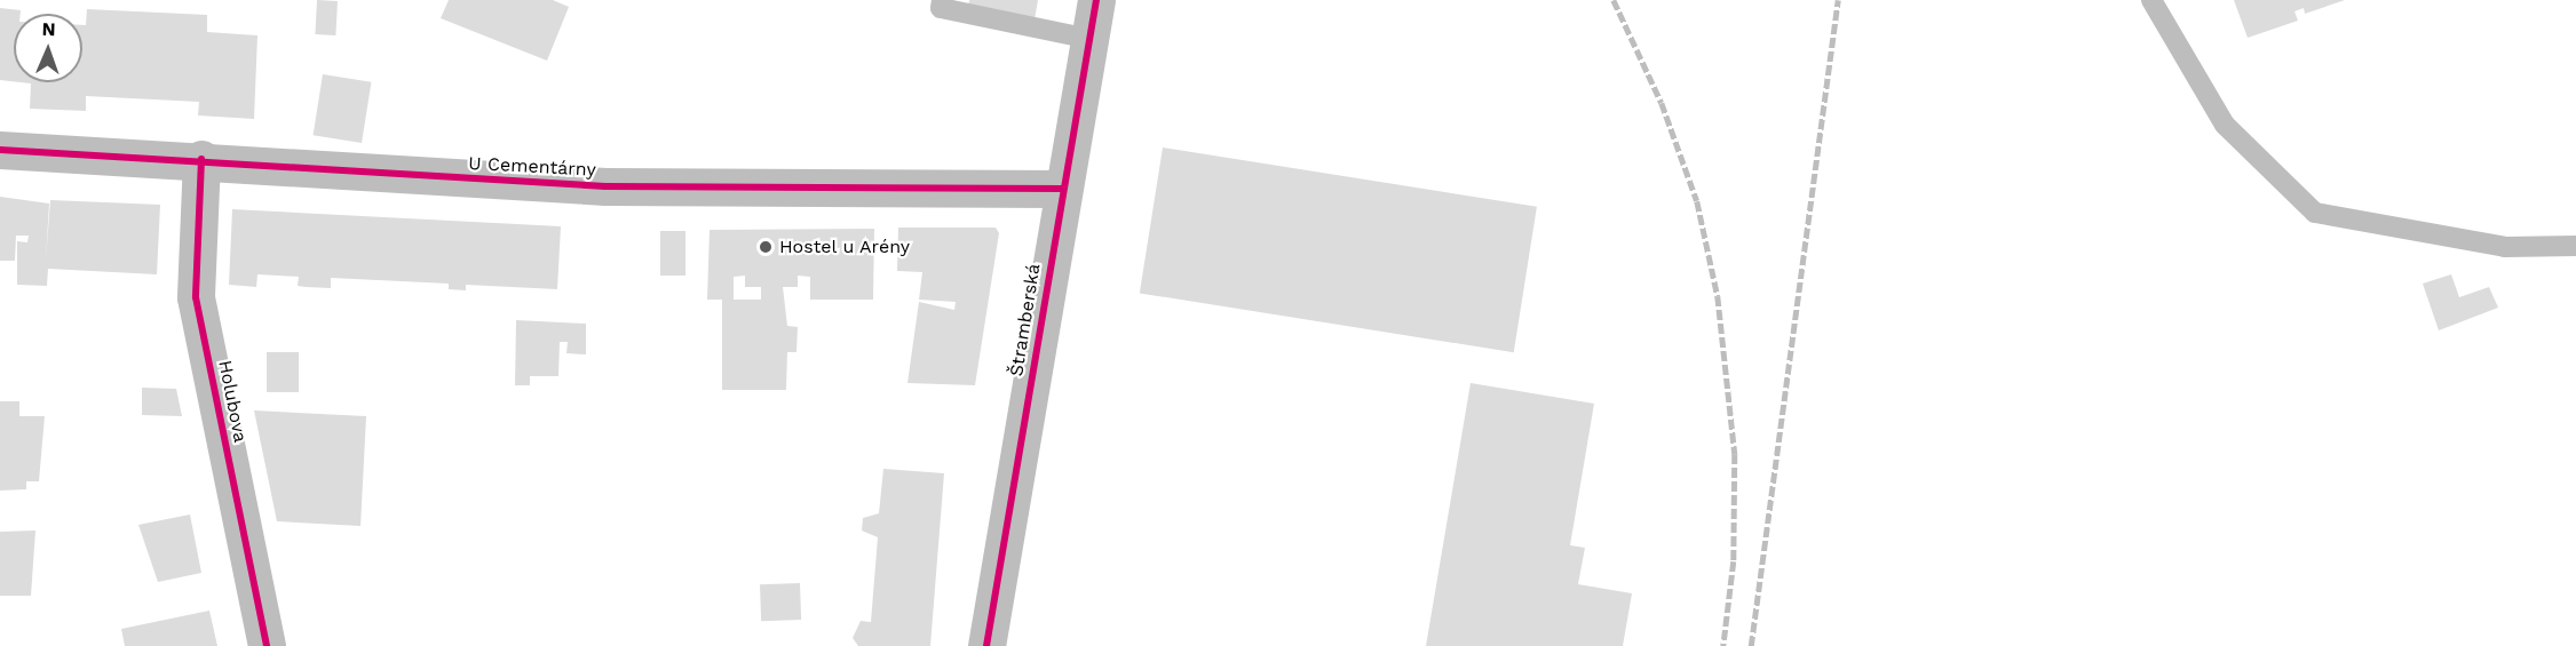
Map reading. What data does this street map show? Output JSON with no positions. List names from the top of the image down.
{
  "streets": {
    "street": ["U Cementárny", "Štramberská", "Holubova"]
  },
  "crossings": [
    ["U Cementárny", "Štramberská"],
    ["U Cementárny", "Holubova"]
  ],
  "places": ["Hostel u Arény"],
  "north": "top"
}
